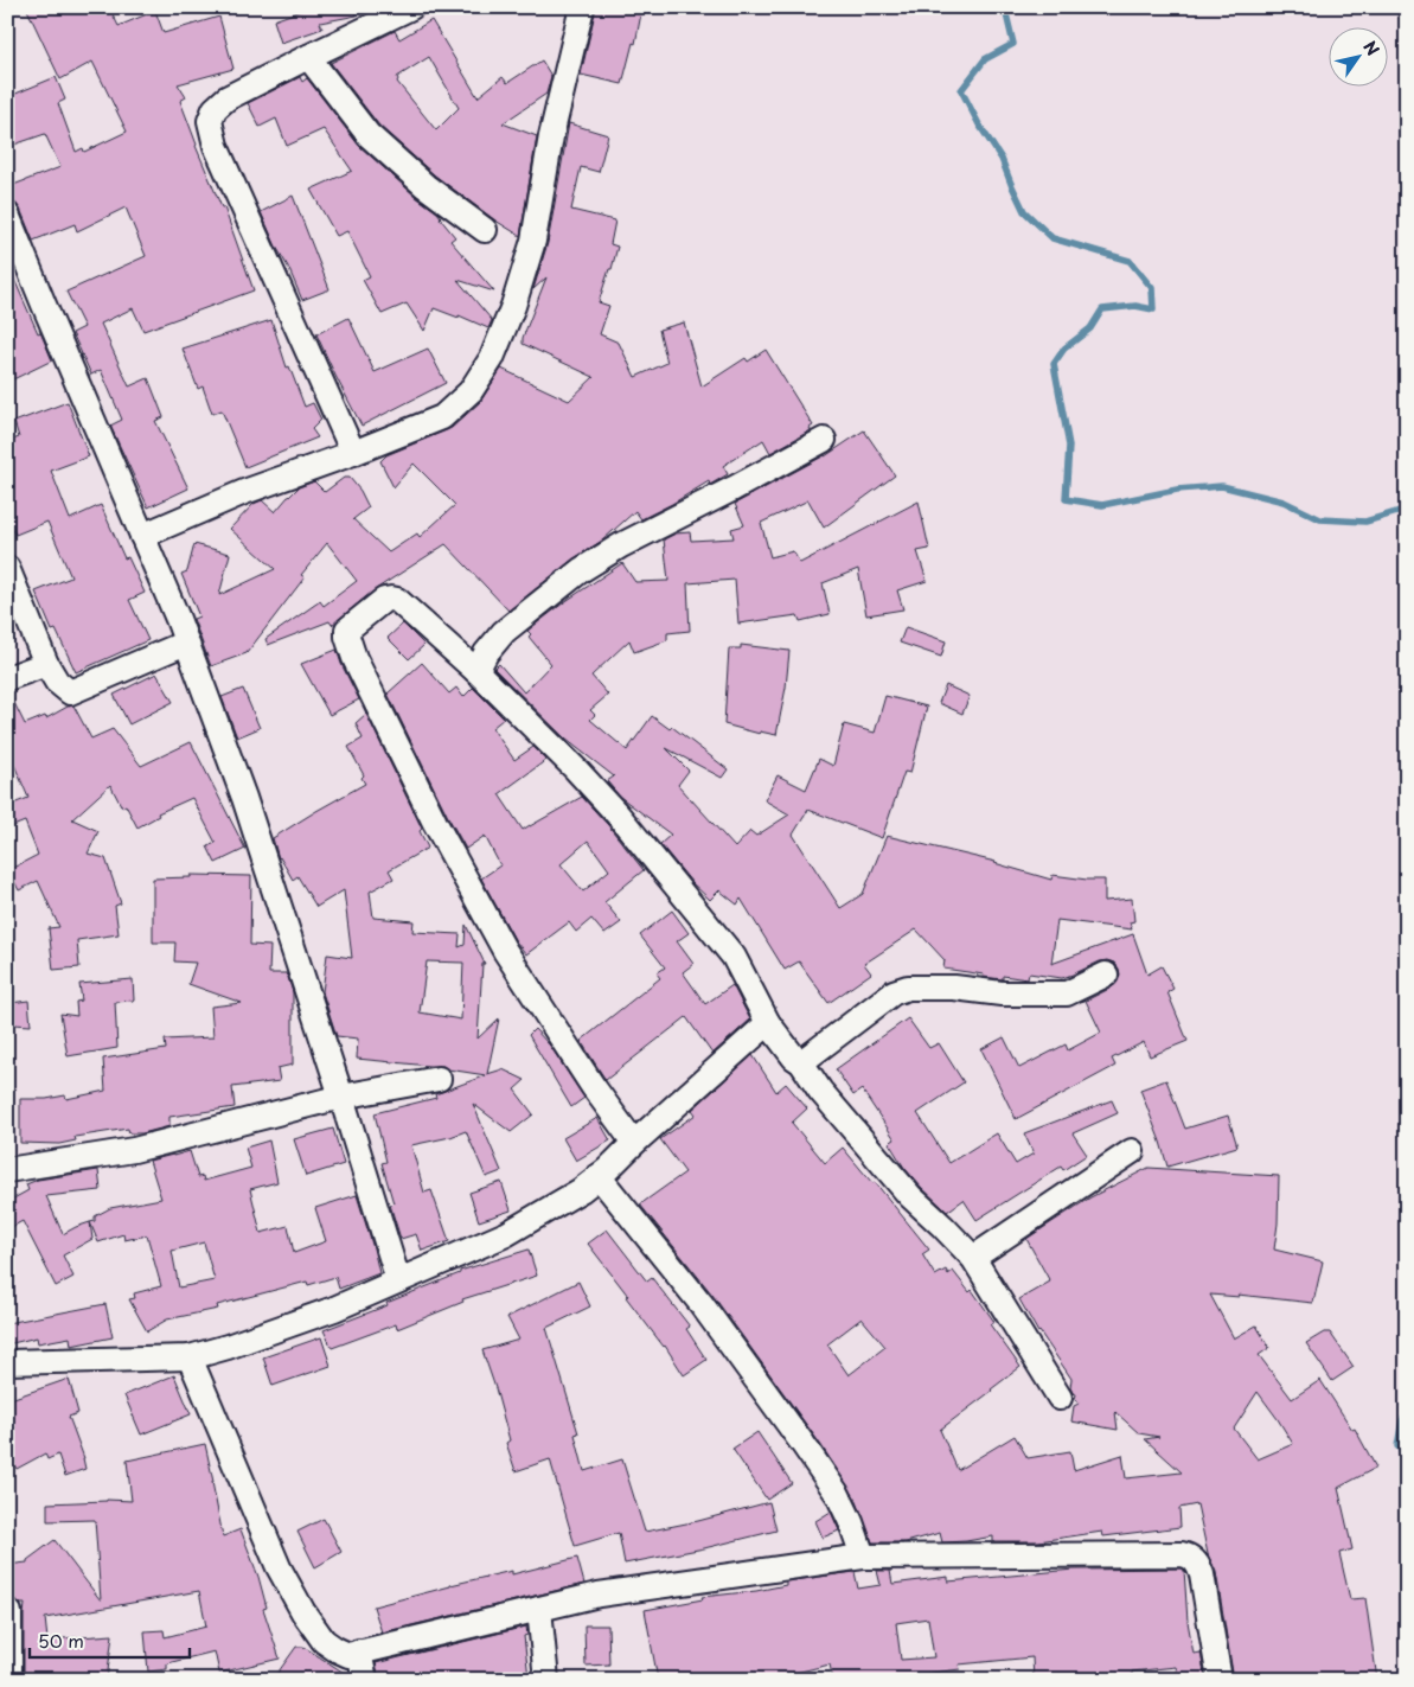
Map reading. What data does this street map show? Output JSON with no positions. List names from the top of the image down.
{
  "scale_bar": "50 m",
  "north": "top right"
}
